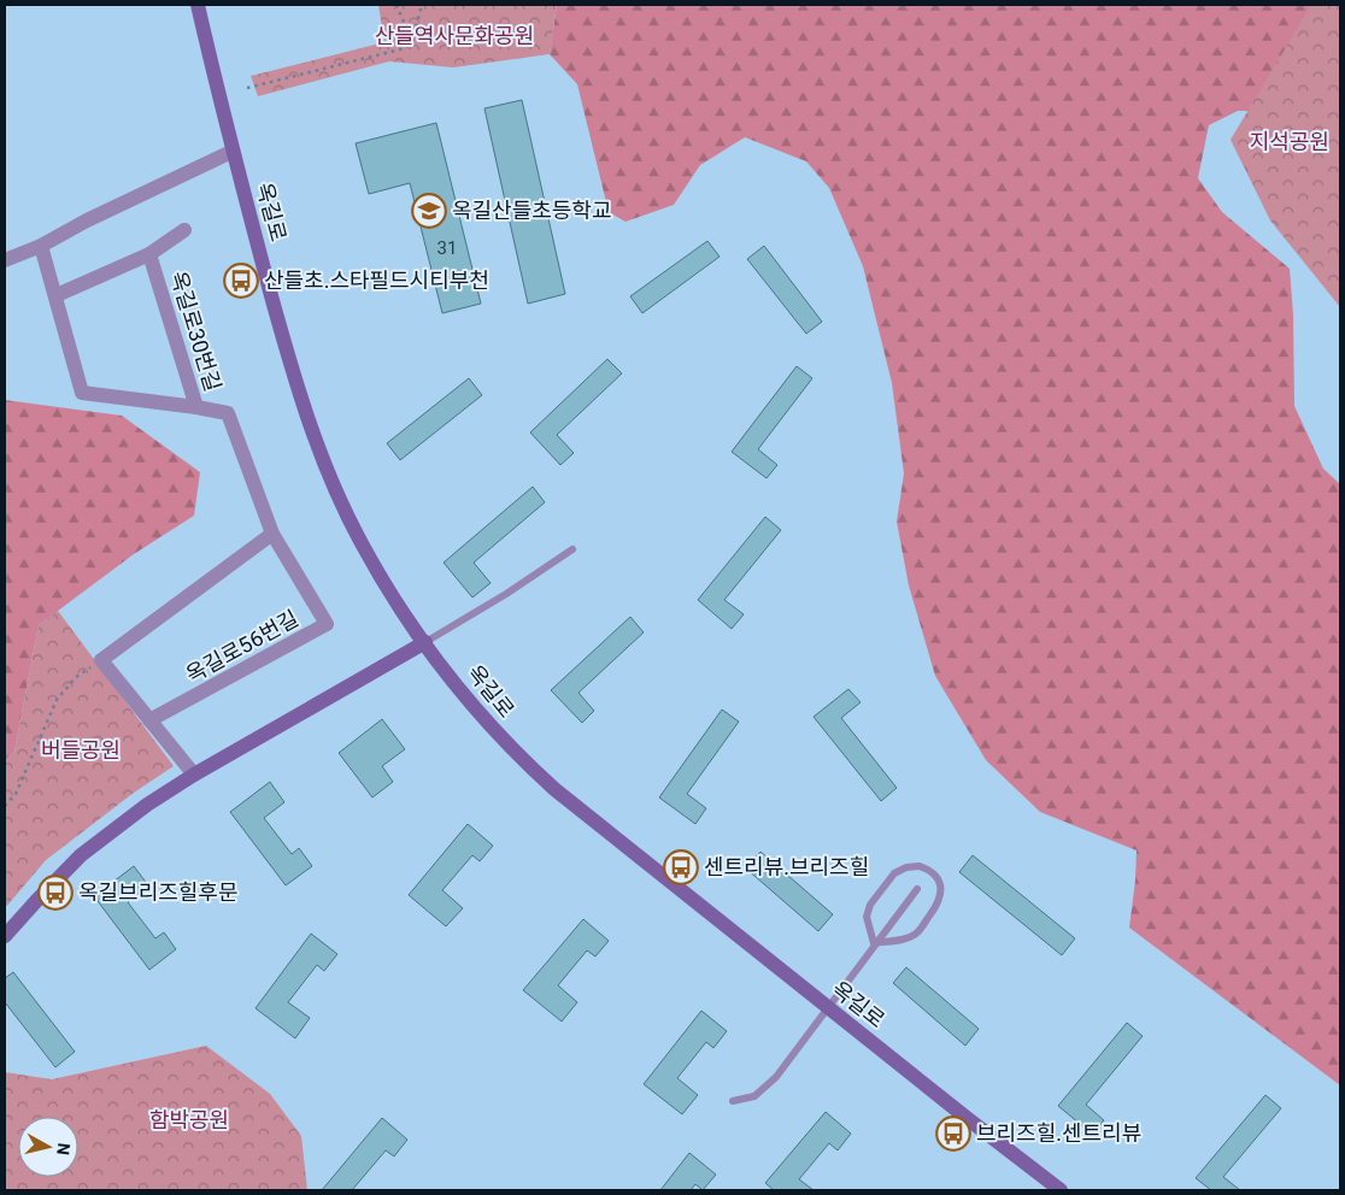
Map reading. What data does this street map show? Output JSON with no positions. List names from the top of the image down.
{
  "streets": {
    "street": ["옥길로", "옥길로30번길", "옥길로56번길"]
  },
  "parks": [
    "산들역사문화공원",
    "지석공원",
    "버들공원",
    "함박공원"
  ],
  "places": {
    "school or university": ["옥길산들초등학교"],
    "bus stop": [
      "산들초.스타필드시티부천",
      "센트리뷰.브리즈힐",
      "옥길브리즈힐후문",
      "브리즈힐.센트리뷰"
    ]
  },
  "house_numbers": ["31"],
  "north": "right"
}
